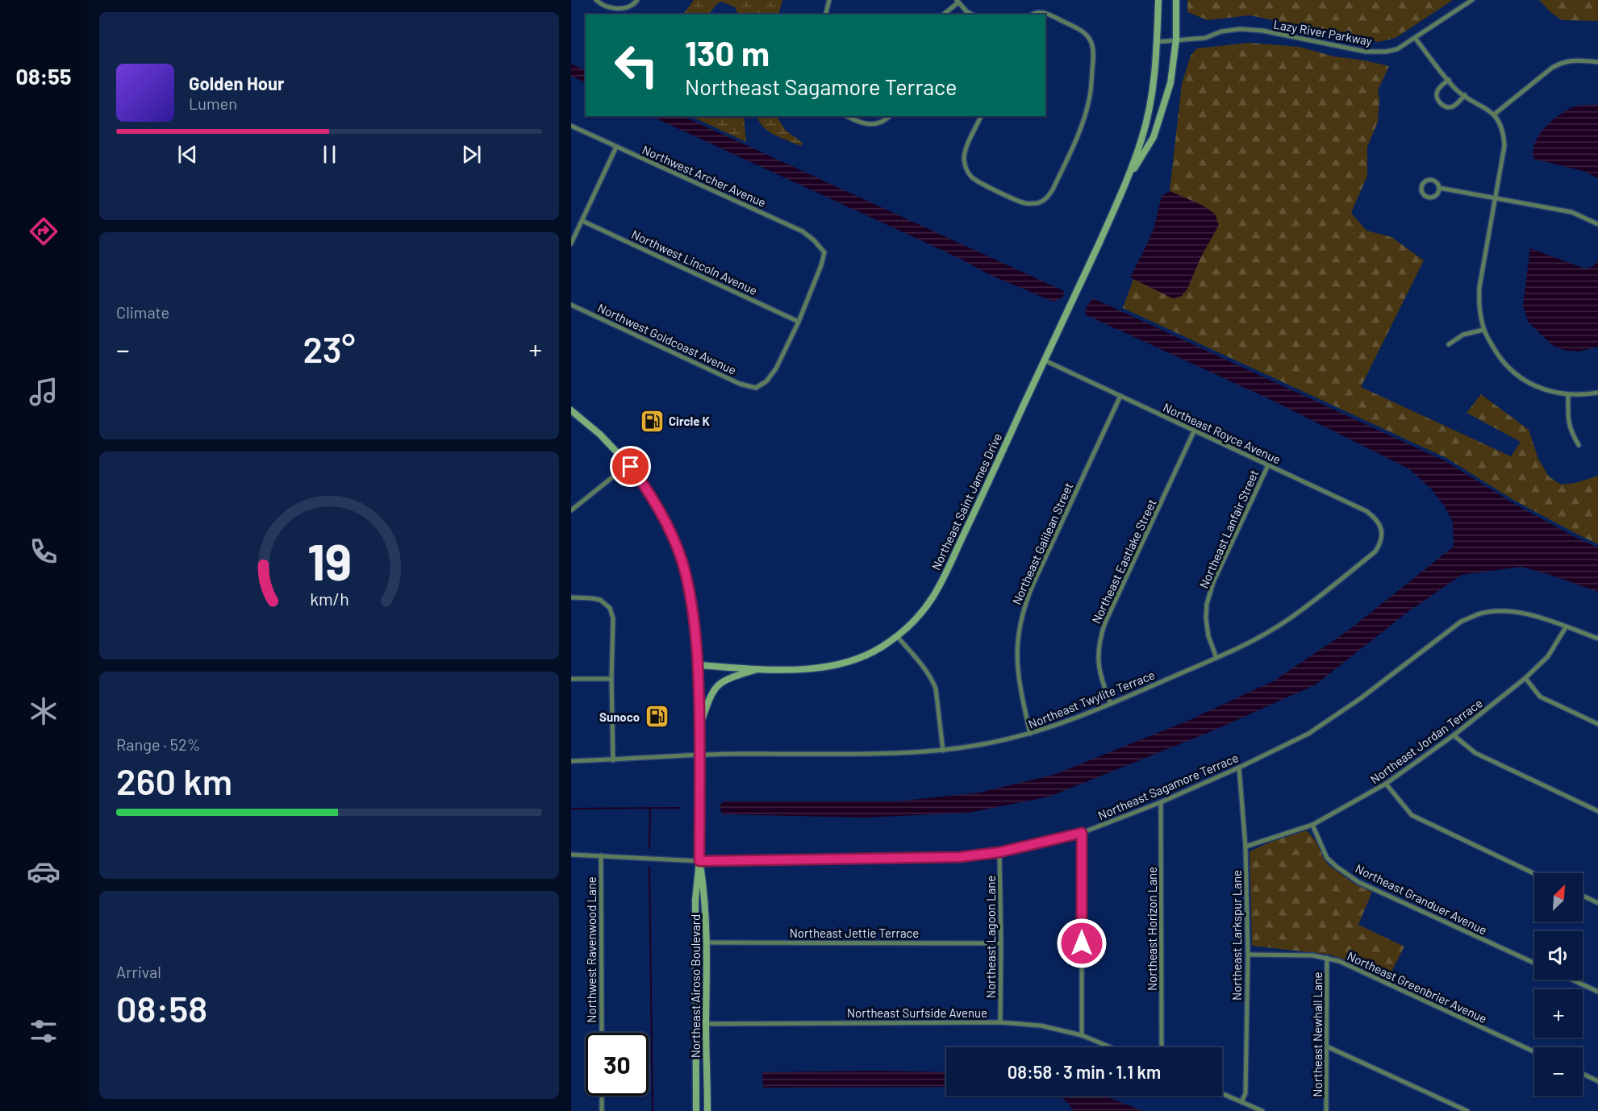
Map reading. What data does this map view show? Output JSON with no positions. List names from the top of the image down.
{
  "streets": {
    "main road": ["Northeast Saint James Drive", "Northeast Airoso Boulevard"],
    "street": [
      "Lazy River Parkway",
      "Northwest Archer Avenue",
      "Northwest Lincoln Avenue",
      "Northwest Goldcoast Avenue",
      "Northeast Royce Avenue",
      "Northeast Lanfair Street",
      "Northeast Galilean Street",
      "Northeast Eastlake Street",
      "Northeast Twylite Terrace",
      "Northeast Jordan Terrace",
      "Northeast Sagamore Terrace",
      "Northeast Granduer Avenue",
      "Northeast Horizon Lane",
      "Northeast Jettie Terrace",
      "Northeast Larkspur Lane",
      "Northeast Lagoon Lane",
      "Northwest Ravenwood Lane",
      "Northeast Greenbrier Avenue",
      "Northeast Surfside Avenue",
      "Northeast Newhall Lane"
    ]
  },
  "crossings": [
    ["Lazy River Parkway", "Northeast Saint James Drive"],
    ["Northwest Archer Avenue", "Northwest Lincoln Avenue"],
    ["Northwest Archer Avenue", "Northwest Goldcoast Avenue"],
    ["Northwest Lincoln Avenue", "Northwest Goldcoast Avenue"],
    ["Northeast Royce Avenue", "Northeast Saint James Drive"],
    ["Northeast Royce Avenue", "Northeast Lanfair Street"],
    ["Northeast Royce Avenue", "Northeast Galilean Street"],
    ["Northeast Royce Avenue", "Northeast Eastlake Street"],
    ["Northeast Royce Avenue", "Northeast Twylite Terrace"],
    ["Northeast Saint James Drive", "Northeast Airoso Boulevard"],
    ["Northeast Lanfair Street", "Northeast Twylite Terrace"],
    ["Northeast Galilean Street", "Northeast Twylite Terrace"],
    ["Northeast Eastlake Street", "Northeast Twylite Terrace"],
    ["Northeast Twylite Terrace", "Northeast Airoso Boulevard"],
    ["Northeast Jordan Terrace", "Northeast Sagamore Terrace"],
    ["Northeast Jordan Terrace", "Northeast Granduer Avenue"],
    ["Northeast Jordan Terrace", "Northeast Larkspur Lane"],
    ["Northeast Sagamore Terrace", "Northeast Horizon Lane"],
    ["Northeast Sagamore Terrace", "Northeast Larkspur Lane"],
    ["Northeast Sagamore Terrace", "Northeast Lagoon Lane"],
    ["Northeast Sagamore Terrace", "Northwest Ravenwood Lane"],
    ["Northeast Sagamore Terrace", "Northeast Airoso Boulevard"],
    ["Northeast Jettie Terrace", "Northeast Lagoon Lane"],
    ["Northeast Jettie Terrace", "Northeast Airoso Boulevard"],
    ["Northeast Larkspur Lane", "Northeast Greenbrier Avenue"],
    ["Northeast Lagoon Lane", "Northeast Surfside Avenue"],
    ["Northeast Airoso Boulevard", "Northeast Surfside Avenue"],
    ["Northeast Greenbrier Avenue", "Northeast Newhall Lane"]
  ],
  "places": {
    "fuel station": ["Circle K", "Sunoco"]
  },
  "north": "top right",
  "page": {
    "tabs": "08:55",
    "turn": ["130 m", "Northeast Sagamore Terrace"],
    "song": ["Golden Hour", "Lumen"],
    "tile": [
      "Climate",
      ["Range · 52%", "260 km"],
      ["Arrival", "08:58"]
    ],
    "heat": ["−", "23°", "+"],
    "map_buttons": ["+", "−"],
    "limit": "30",
    "trip": "08:58 · 3 min · 1.1 km",
    "gauge": ["19", "km/h"]
  }
}
